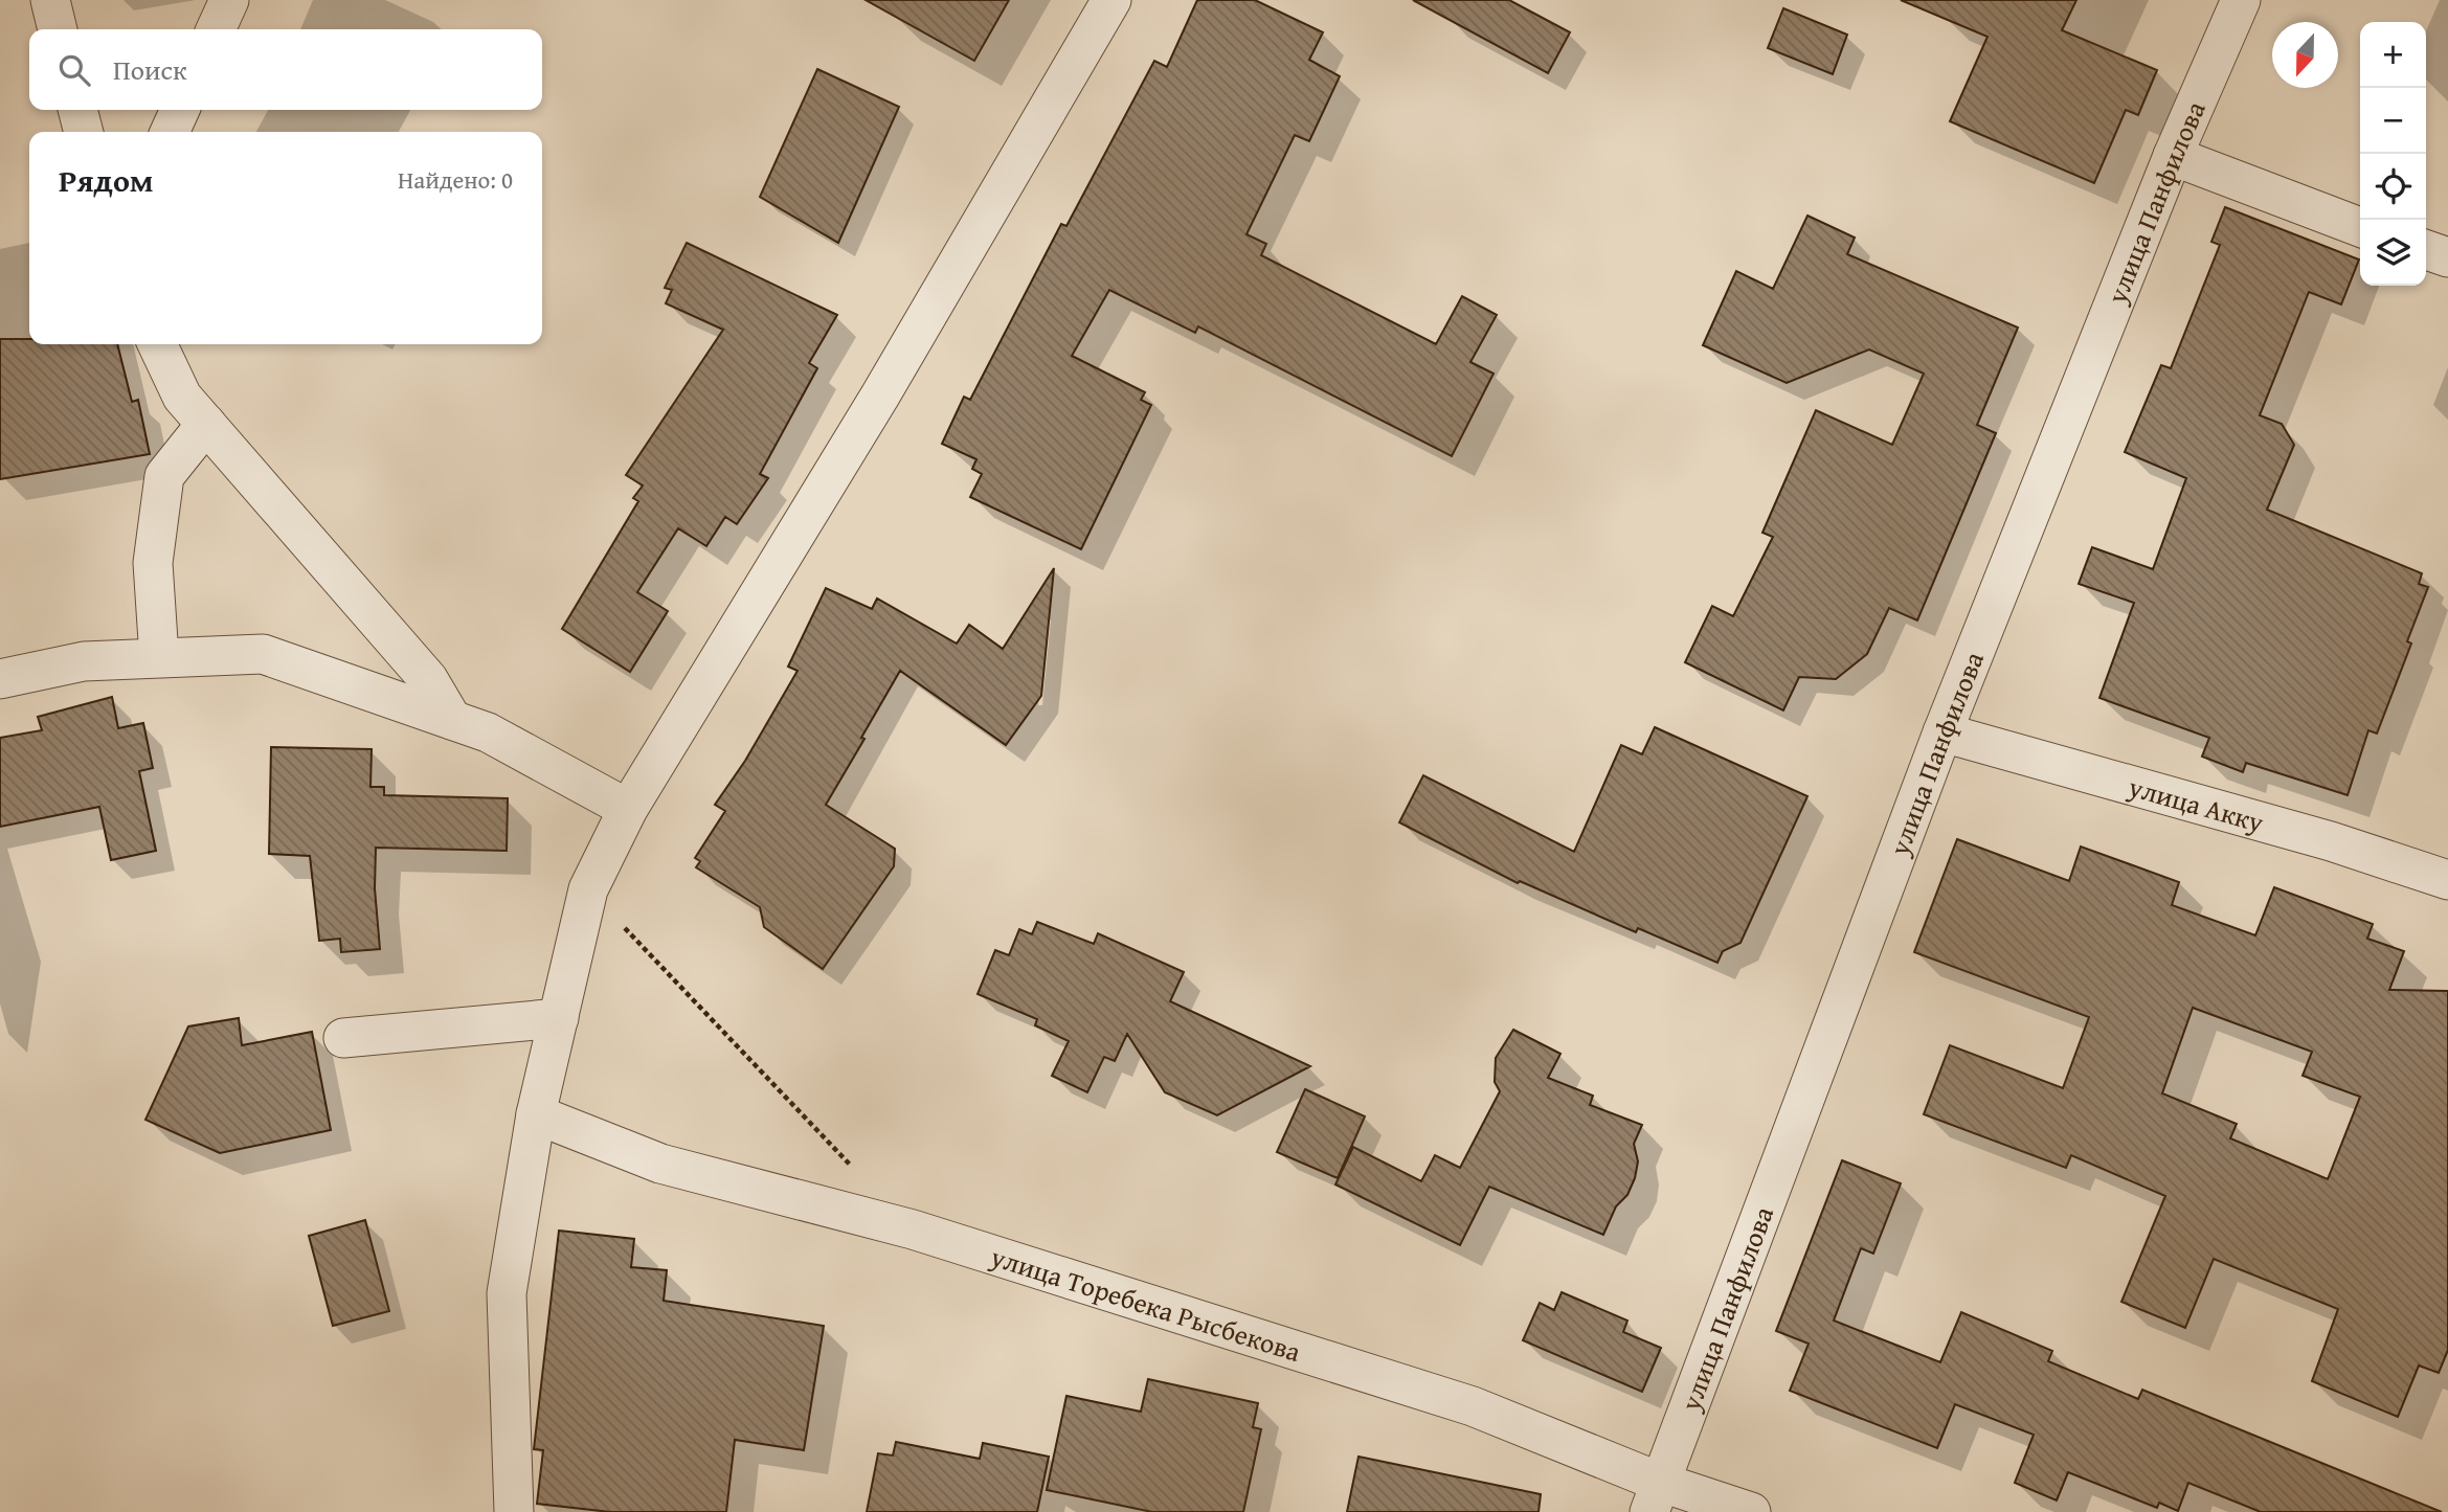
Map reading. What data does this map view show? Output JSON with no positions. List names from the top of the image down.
{
  "streets": {
    "street": ["улица Панфилова", "улица Акку", "улица Торебека Рысбекова"]
  },
  "crossings": [
    ["улица Панфилова", "улица Акку"],
    ["улица Панфилова", "улица Торебека Рысбекова"]
  ],
  "north": "bottom",
  "page": {
    "map_buttons": ["+", "−"],
    "search": "Поиск",
    "heading": ["Рядом", "Найдено: 0"]
  }
}
